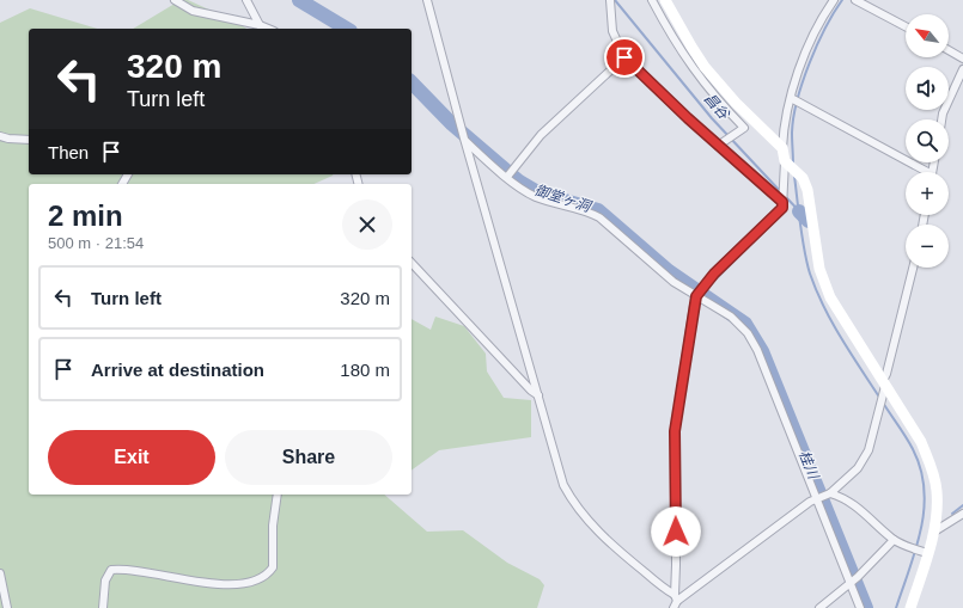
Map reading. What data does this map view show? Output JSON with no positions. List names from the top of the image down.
{
  "water": ["昌谷", "御堂ヶ洞", "桂川"],
  "north": "top left",
  "page": {
    "map_buttons": ["+", "−"],
    "turn": ["320 m", "Turn left"],
    "then": "Then",
    "heading": ["2 min", "500 m · 21:54"],
    "list": [
      {
        "name": "Turn left",
        "value": "320 m"
      },
      {
        "name": "Arrive at destination",
        "value": "180 m"
      }
    ],
    "buttons": ["Exit", "Share"]
  }
}
